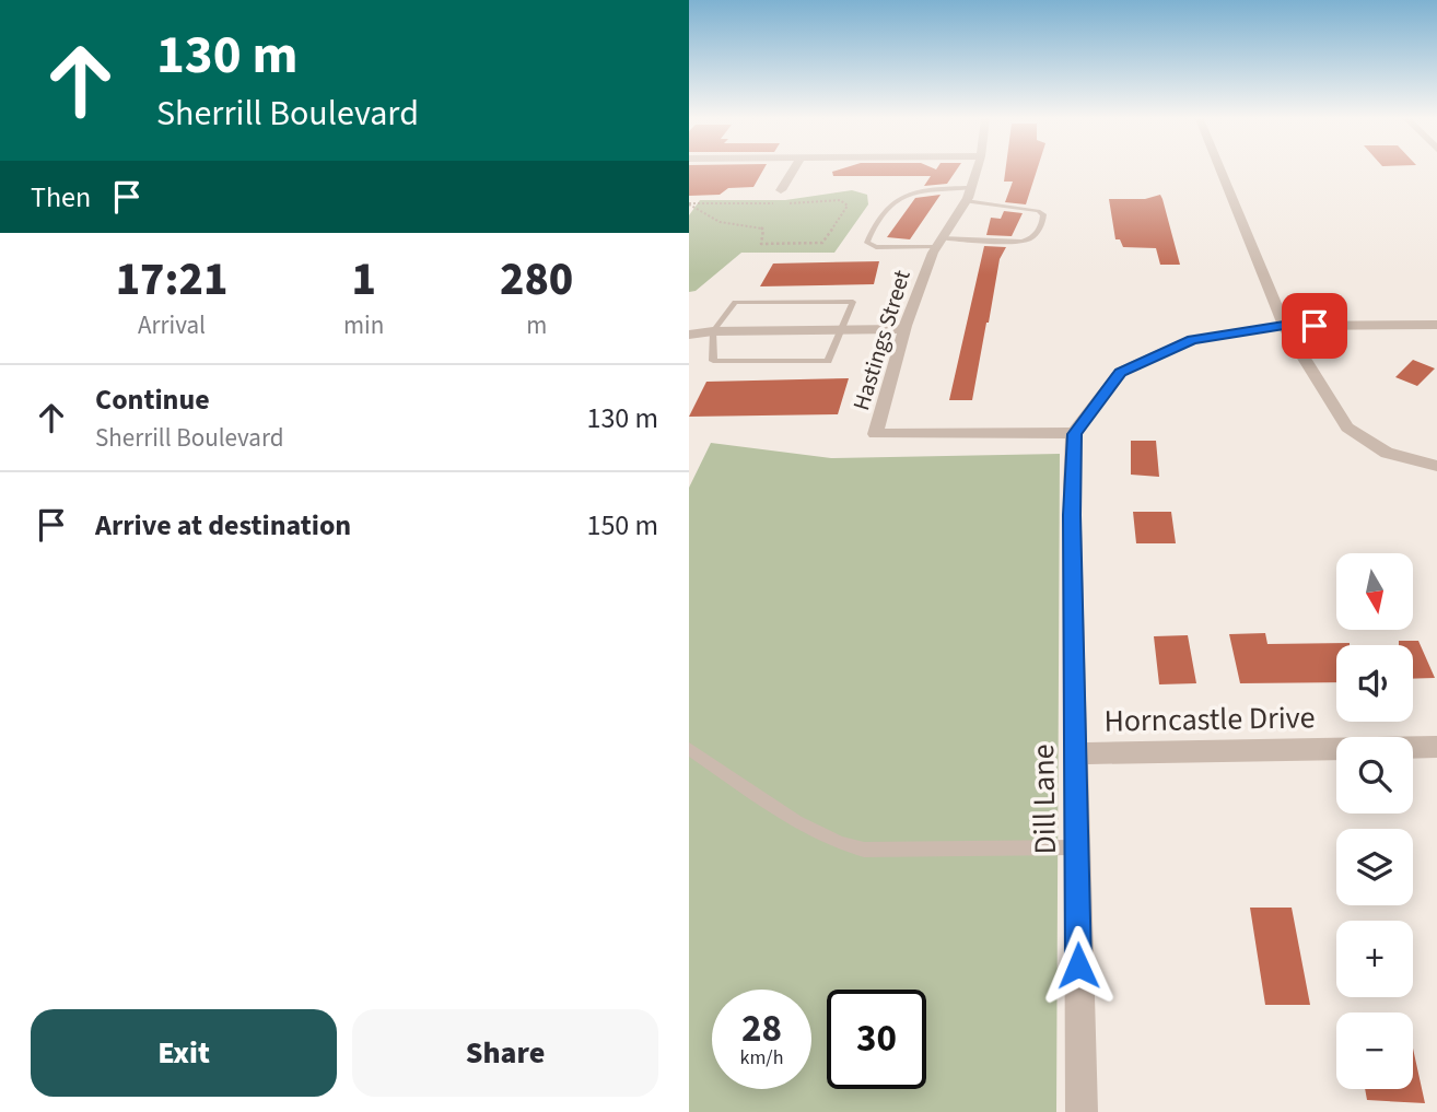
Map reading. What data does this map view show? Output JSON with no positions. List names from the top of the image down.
{
  "streets": {
    "street": ["Hastings Street", "Horncastle Drive", "Dill Lane"]
  },
  "crossings": [
    ["Hastings Street", "Dill Lane"],
    ["Horncastle Drive", "Dill Lane"]
  ],
  "north": "bottom",
  "page": {
    "turn": ["130 m", "Sherrill Boulevard"],
    "then": "Then",
    "eta": [
      "17:21",
      "Arrival",
      "1",
      "min",
      "280",
      "m"
    ],
    "list": [
      {
        "name": "Continue",
        "note": "Sherrill Boulevard",
        "value": "130 m"
      },
      {
        "name": "Arrive at destination",
        "value": "150 m"
      }
    ],
    "map_buttons": ["+", "−"],
    "speed": "28 km/h",
    "limit": "30",
    "buttons": ["Exit", "Share"]
  }
}
